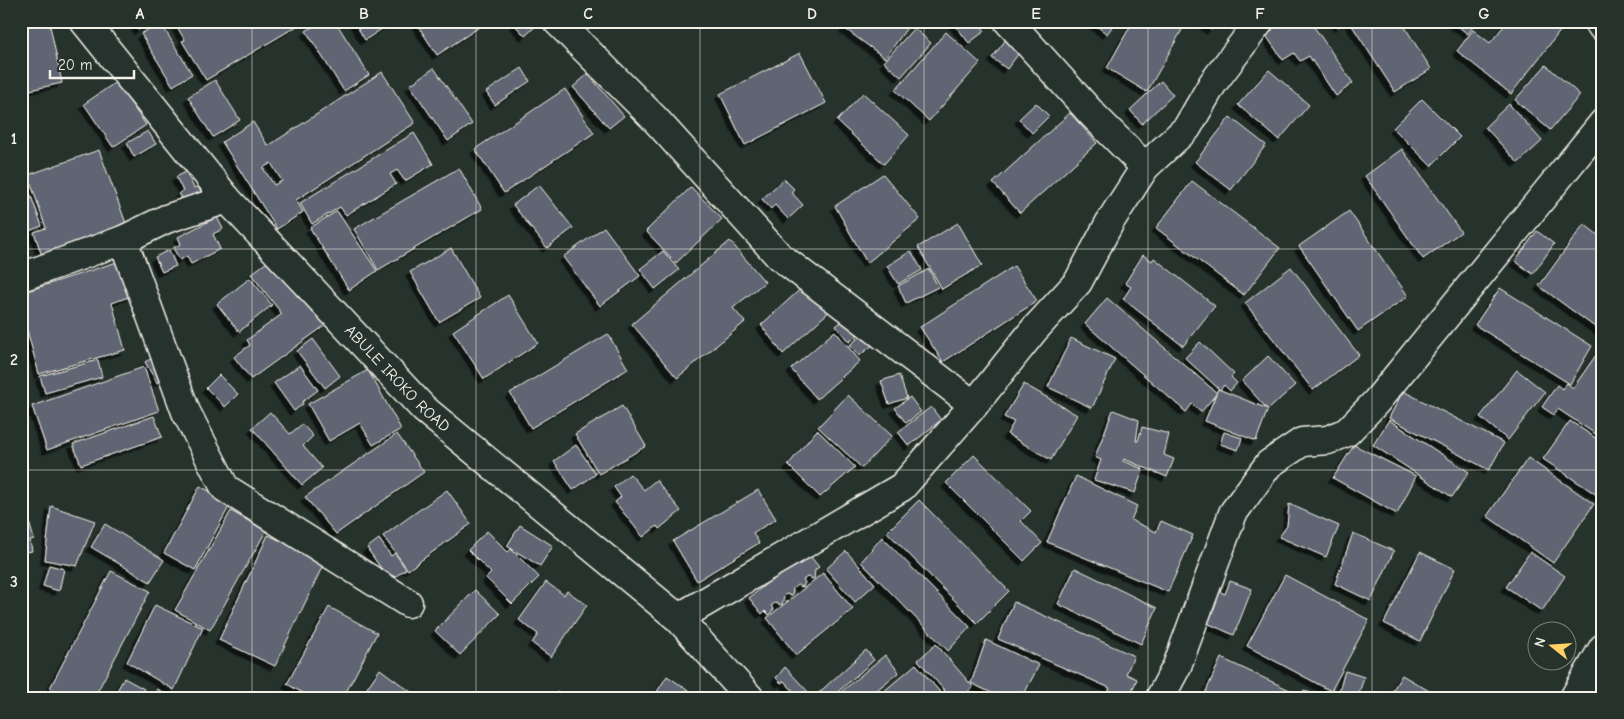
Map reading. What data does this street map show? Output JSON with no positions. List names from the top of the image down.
{
  "streets": {
    "street": ["ABULE IROKO ROAD"]
  },
  "scale_bar": "20 m",
  "north": "left",
  "grid": {
    "columns": [
      "A",
      "B",
      "C",
      "D",
      "E",
      "F",
      "G"
    ],
    "rows": ["1", "2", "3"]
  }
}
